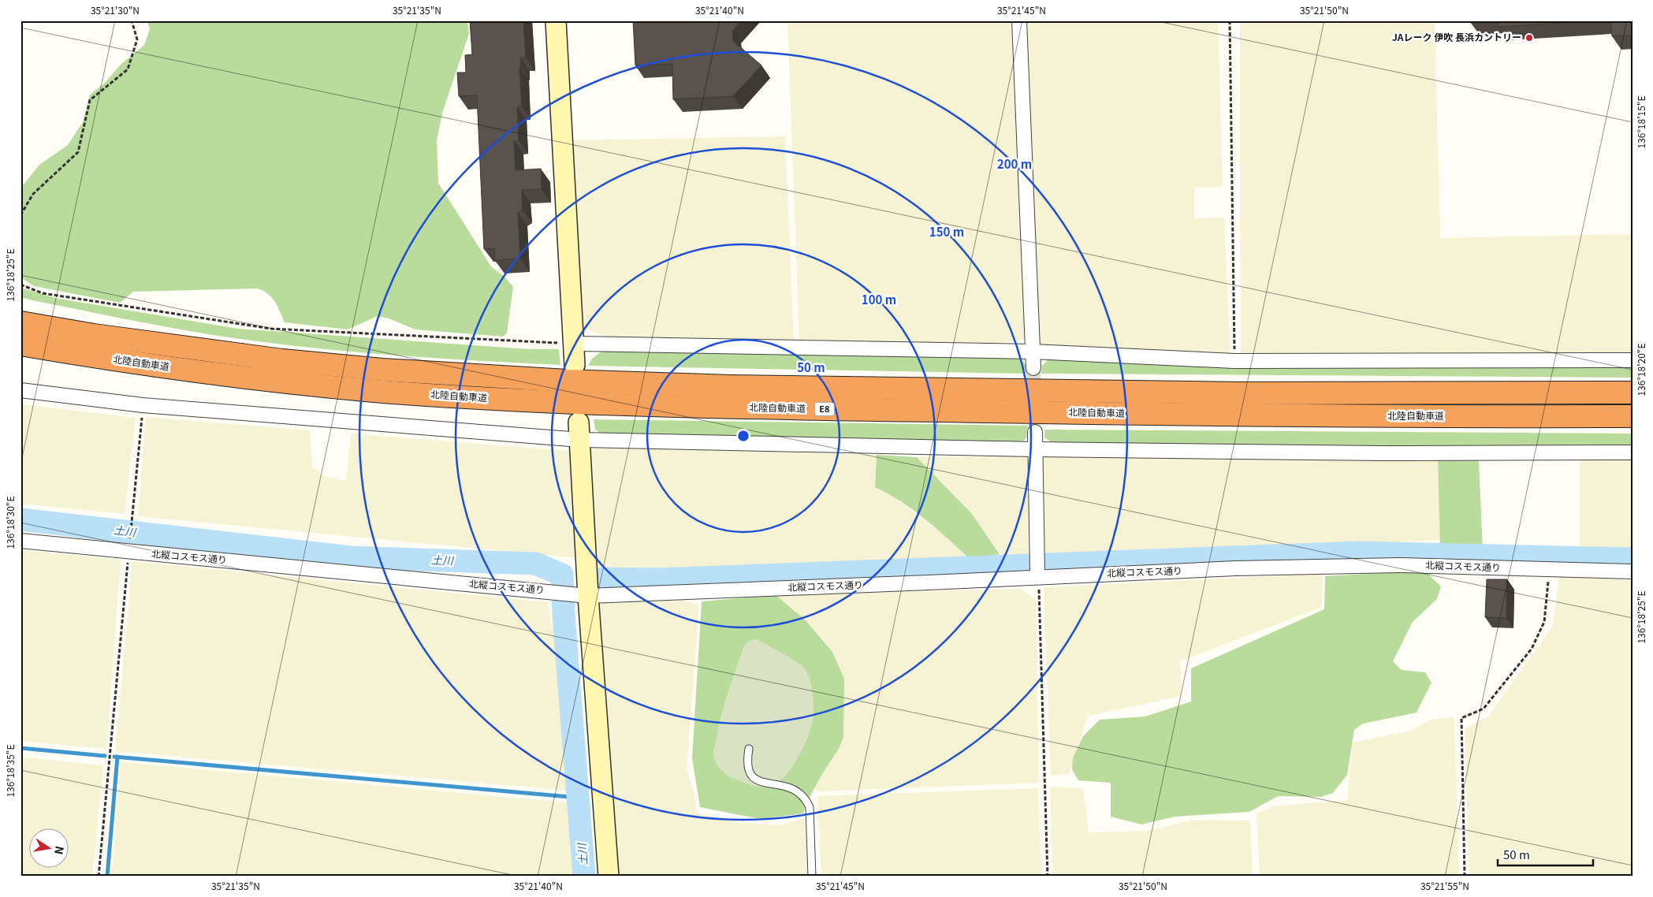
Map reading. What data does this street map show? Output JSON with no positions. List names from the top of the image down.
{
  "streets": {
    "highway": ["北陸自動車道", "E8"],
    "street": ["北縦コスモス通り"]
  },
  "water": ["土川"],
  "places": ["JAレーク 伊吹 長浜カントリー"],
  "scale_bar": "50 m",
  "north": "right",
  "coordinates": [
    "35°21'30\"N",
    "35°21'35\"N",
    "35°21'40\"N",
    "35°21'45\"N",
    "35°21'50\"N",
    "136°18'15\"E",
    "136°18'25\"E",
    "136°18'20\"E",
    "136°18'30\"E",
    "136°18'35\"E",
    "35°21'55\"N"
  ],
  "rings": [
    "200 m",
    "150 m",
    "100 m",
    "50 m"
  ]
}
